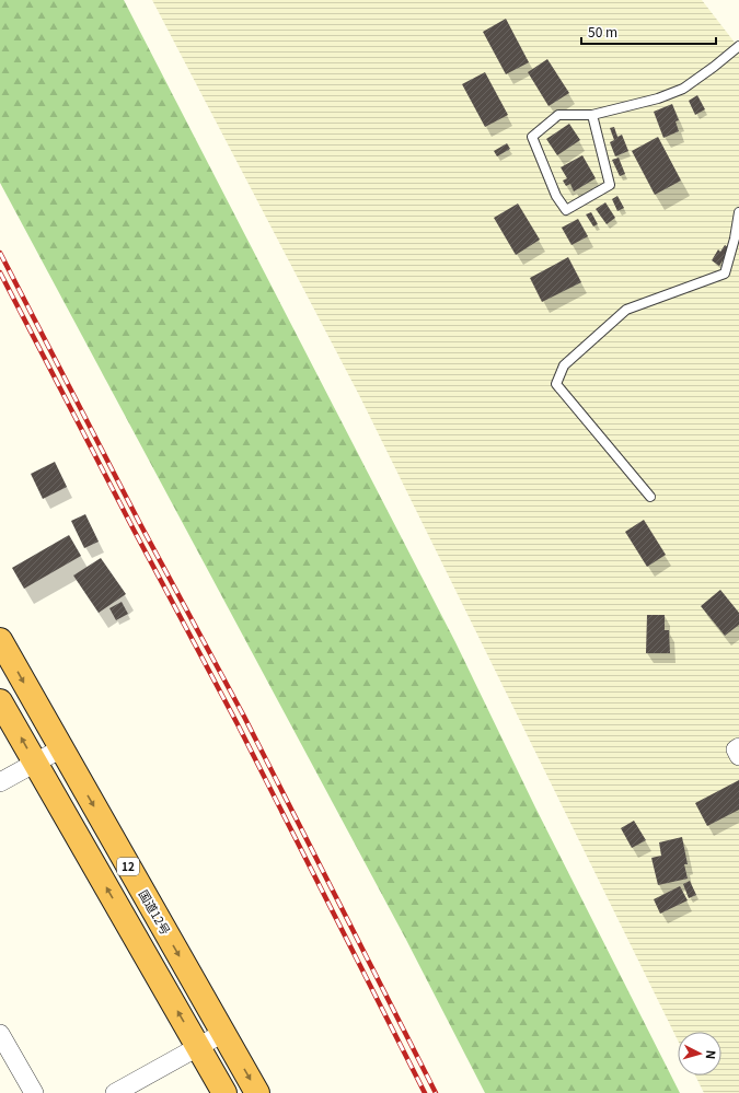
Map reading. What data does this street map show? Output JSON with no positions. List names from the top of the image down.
{
  "streets": {
    "highway": ["12", "国道12号"]
  },
  "scale_bar": "50 m",
  "north": "right"
}
